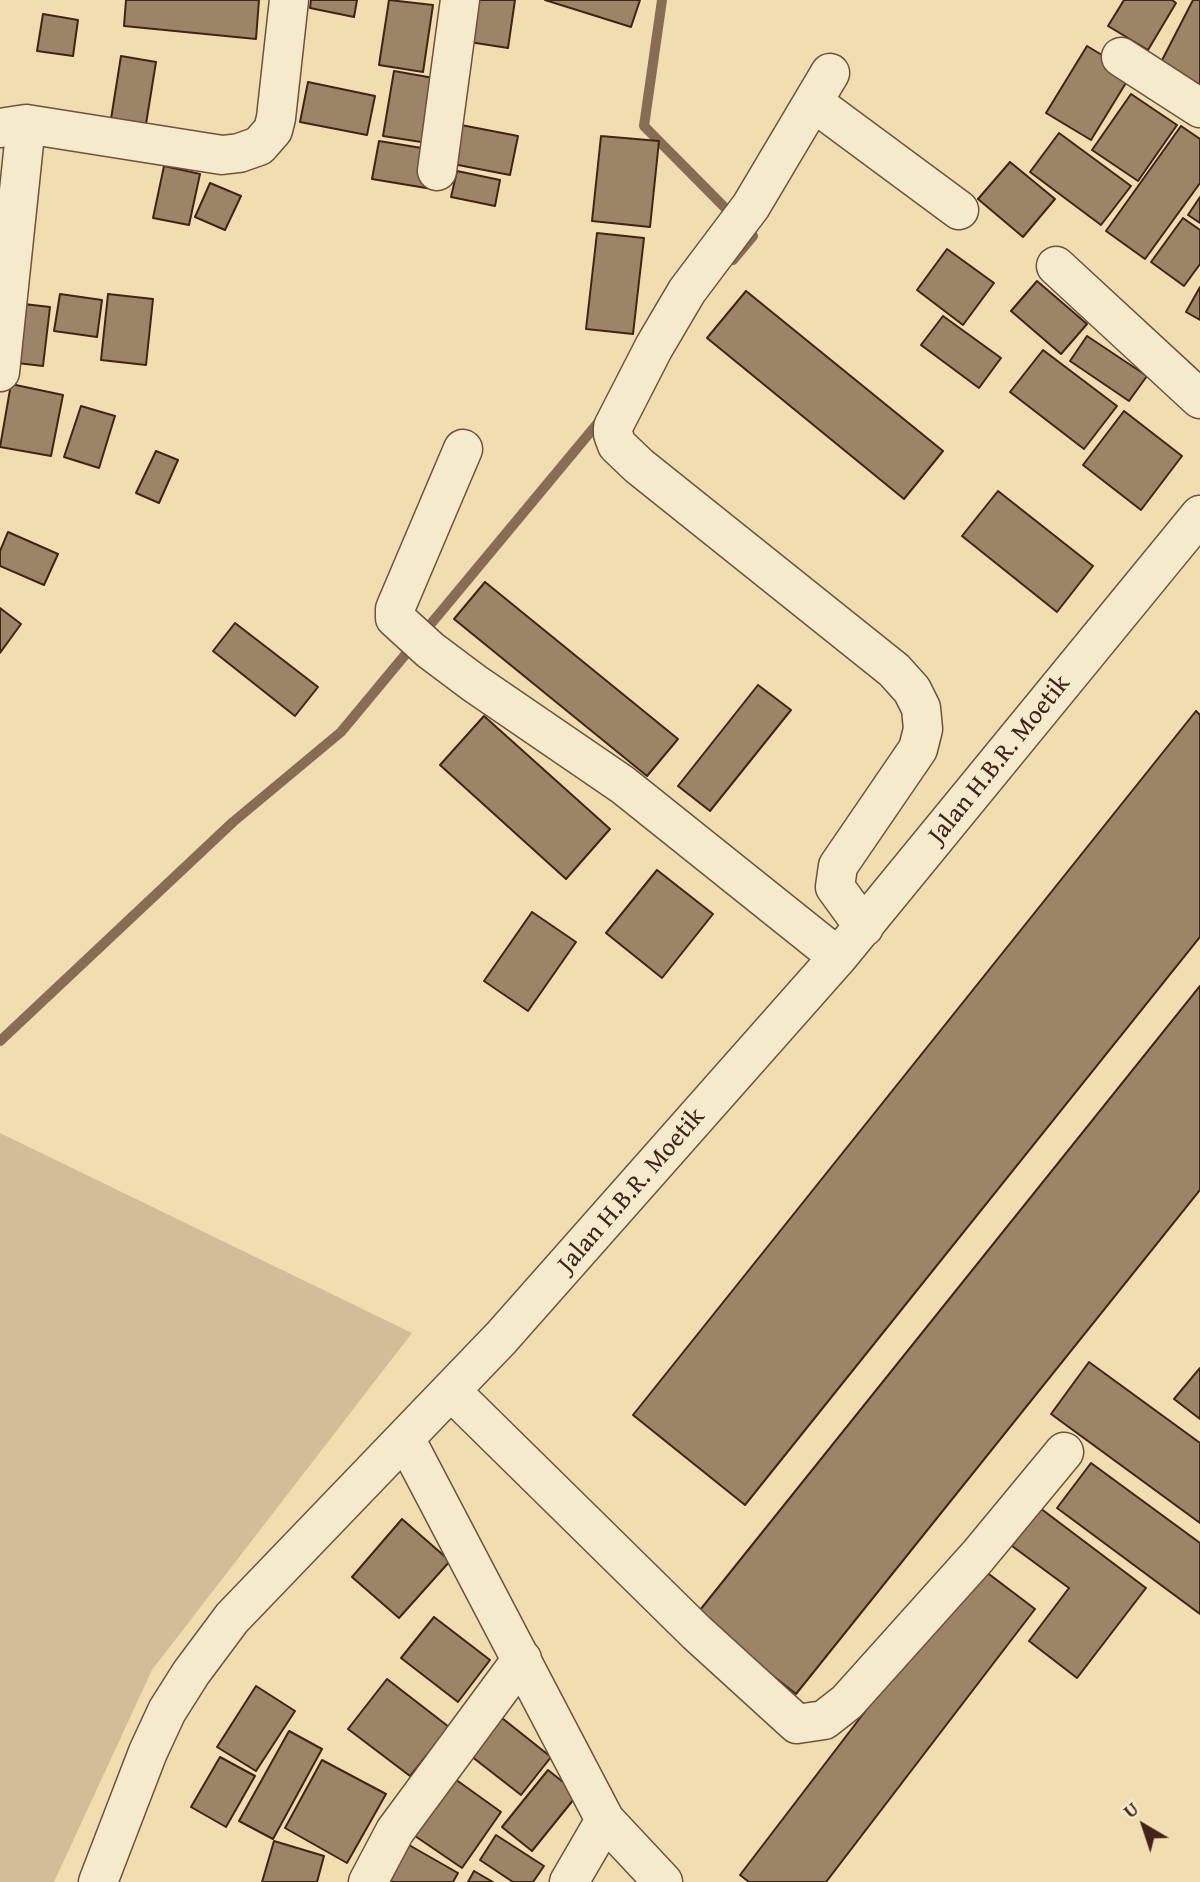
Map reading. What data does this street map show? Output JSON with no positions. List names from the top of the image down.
{
  "streets": {
    "street": ["Jalan H.B.R. Moetik"]
  },
  "north": "top left"
}
